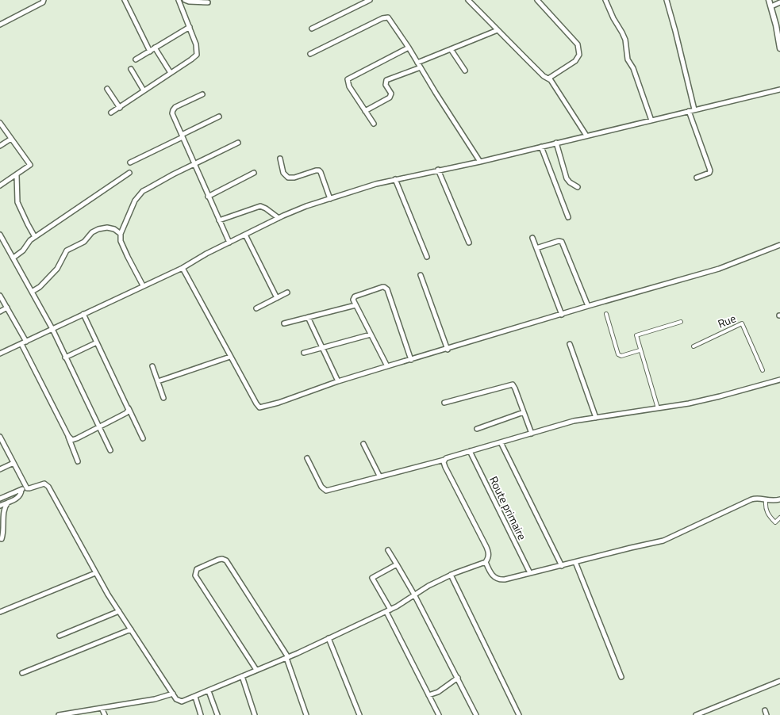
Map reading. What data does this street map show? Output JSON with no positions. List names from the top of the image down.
{
  "streets": {
    "street": ["Rue", "Route primaire"]
  }
}
